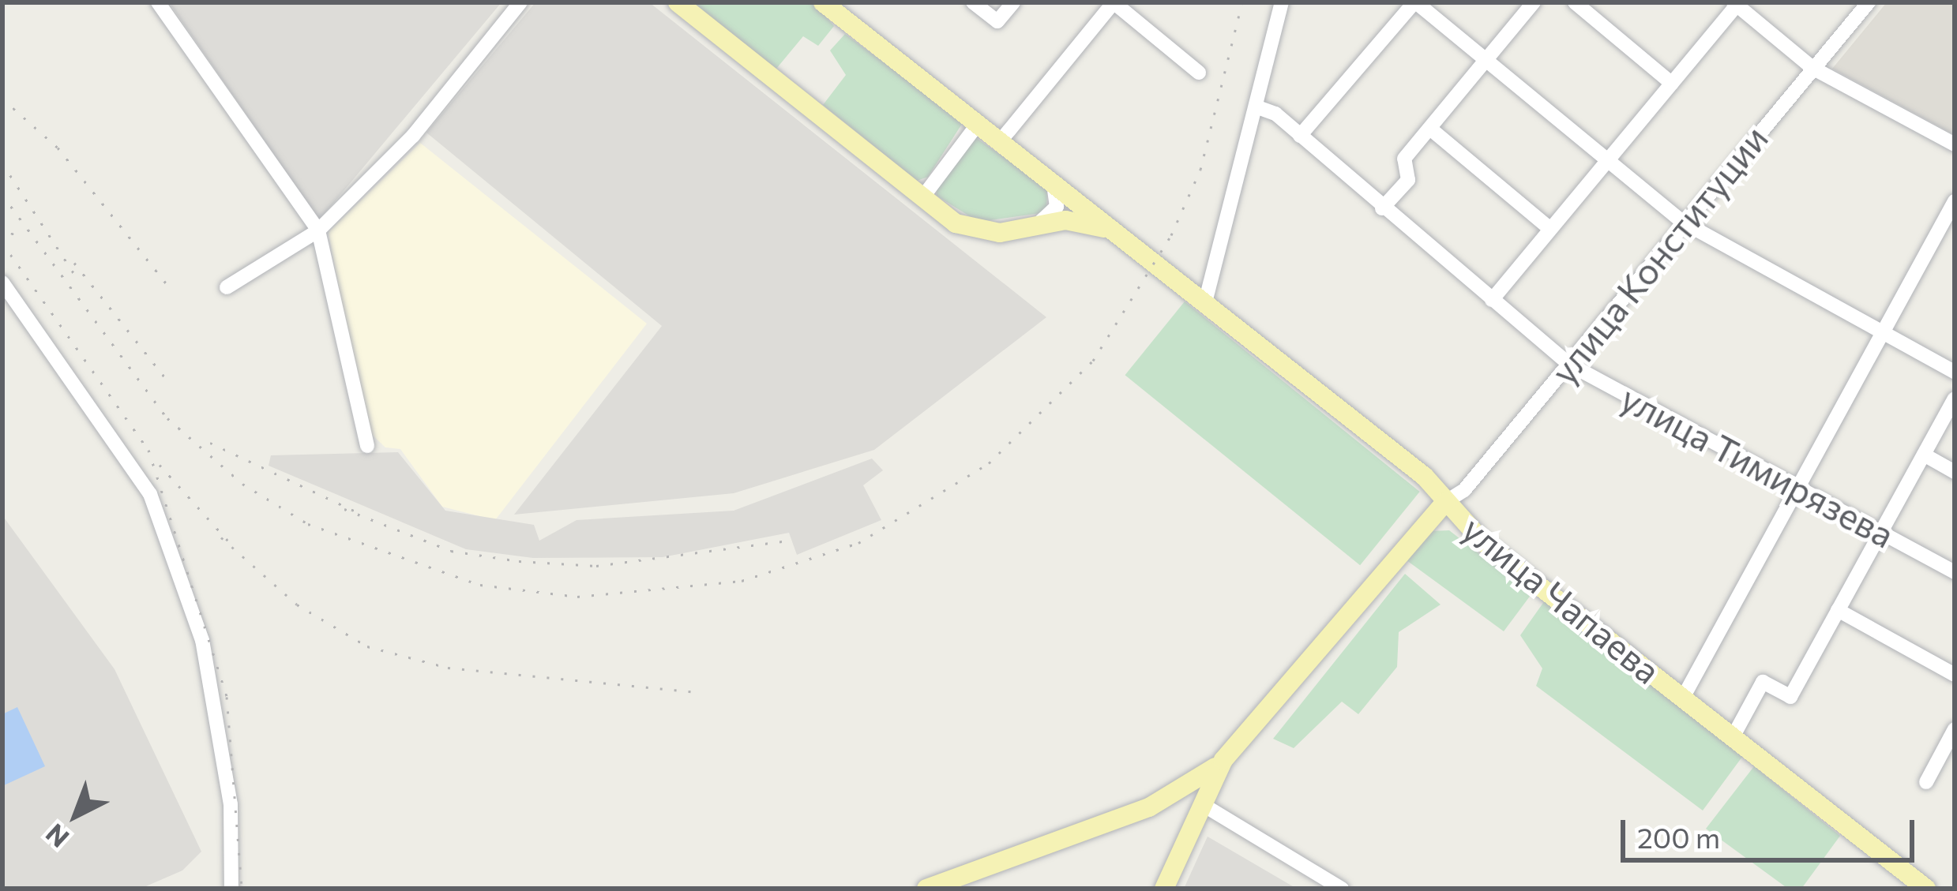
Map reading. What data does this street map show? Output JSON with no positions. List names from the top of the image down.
{
  "streets": {
    "main road": ["улица Чапаева"],
    "street": ["улица Конституции", "улица Тимирязева"]
  },
  "crossings": [
    ["улица Конституции", "улица Тимирязева"],
    ["улица Конституции", "улица Чапаева"]
  ],
  "scale_bar": "200 m",
  "north": "bottom left"
}
